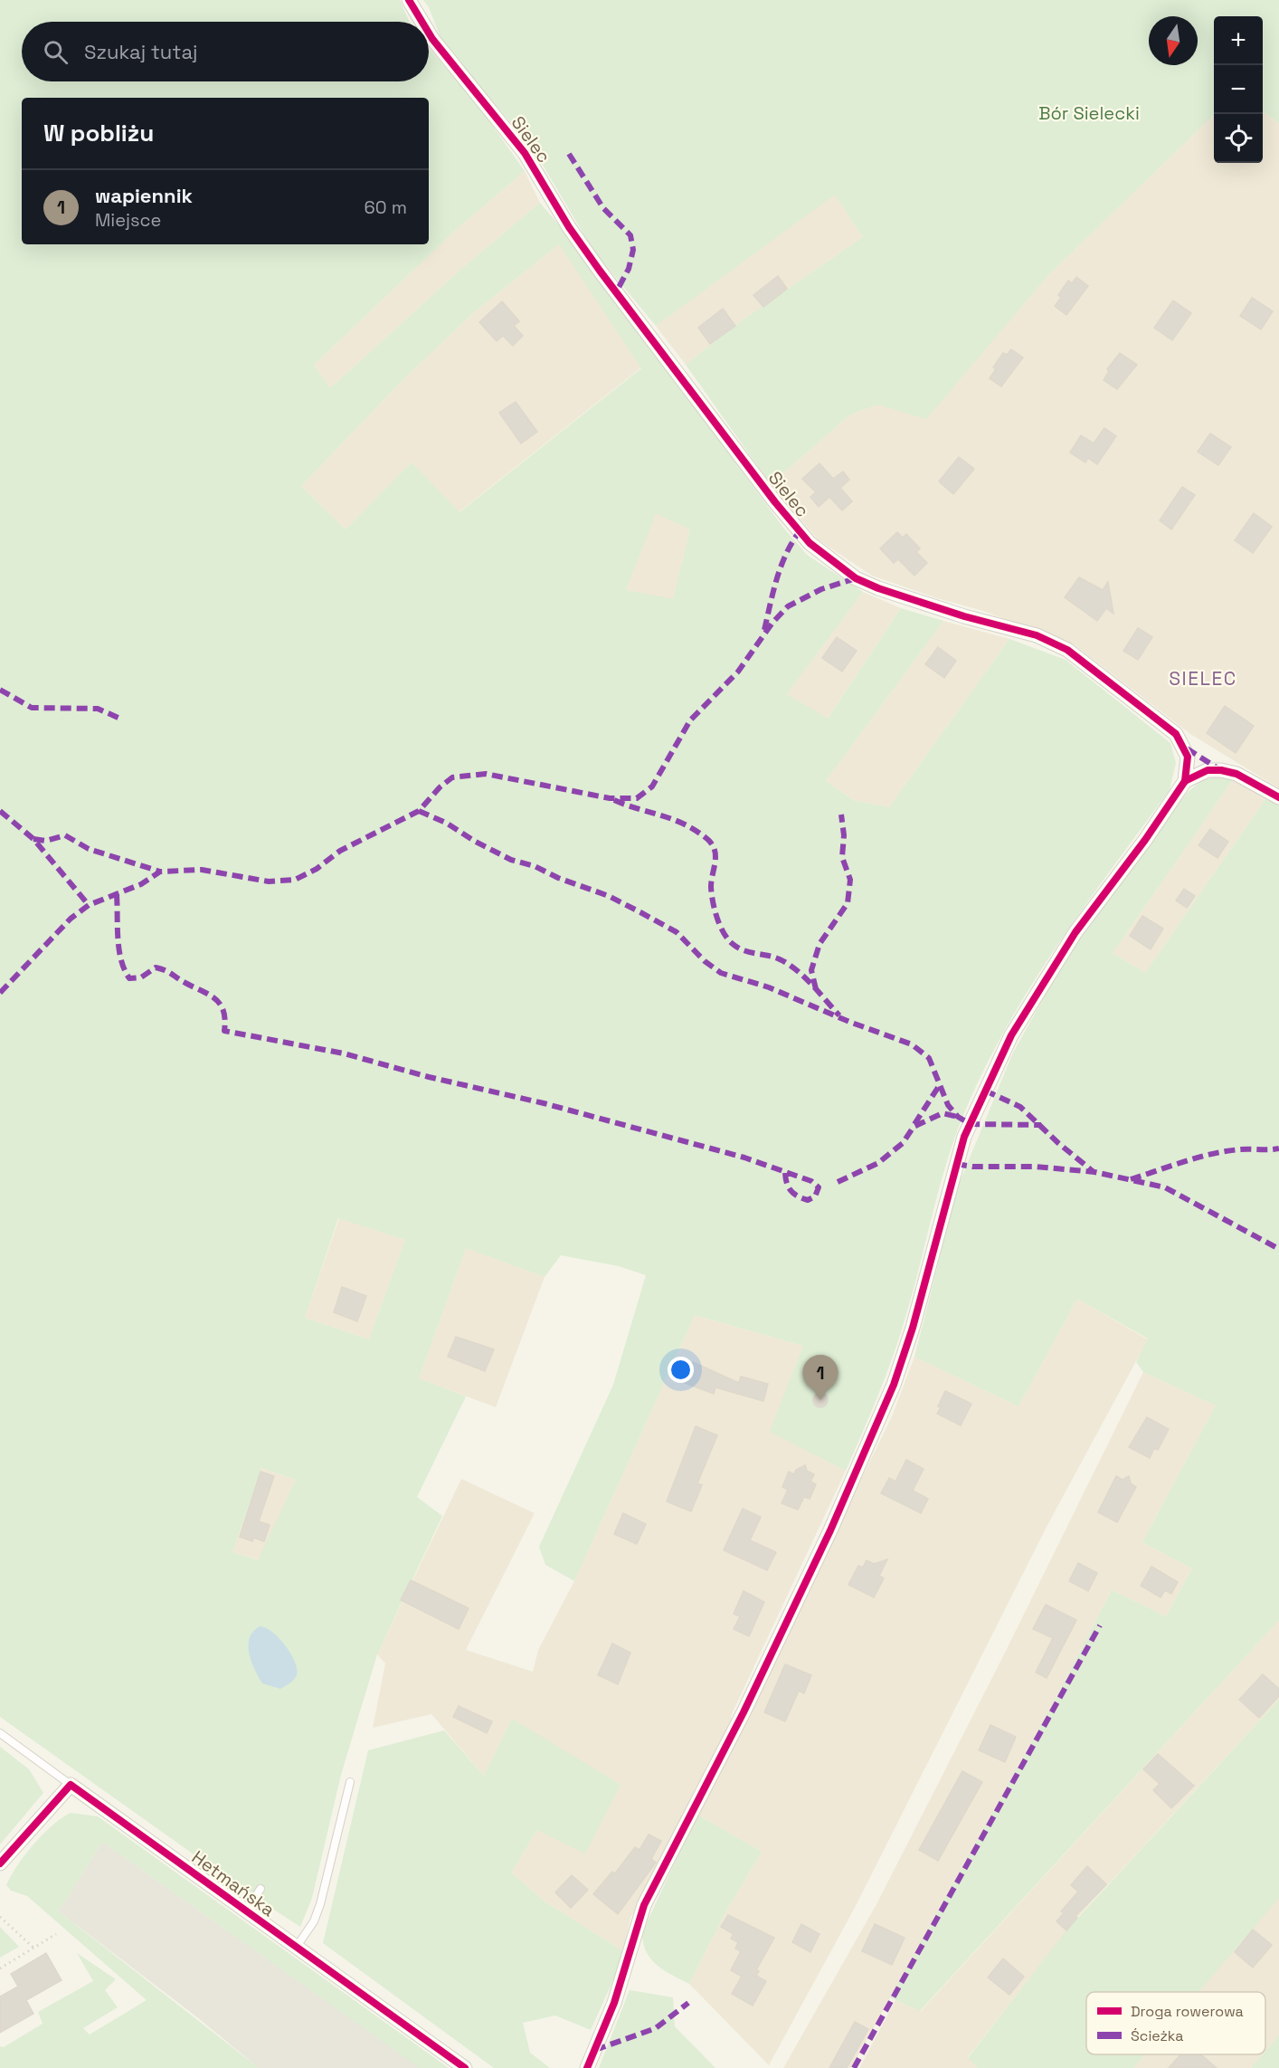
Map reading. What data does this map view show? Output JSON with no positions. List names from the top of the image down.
{
  "streets": {
    "street": ["Sielec", "Hetmańska"]
  },
  "districts": ["SIELEC"],
  "parks": ["Bór Sielecki"],
  "legend": ["Droga rowerowa", "Ścieżka"],
  "north": "bottom",
  "page": {
    "map_buttons": ["+", "−"],
    "search": "Szukaj tutaj",
    "heading": "W pobliżu",
    "list": [
      {
        "mark": "1",
        "name": "wapiennik",
        "note": "Miejsce",
        "value": "60 m"
      }
    ],
    "pins": "1"
  }
}
